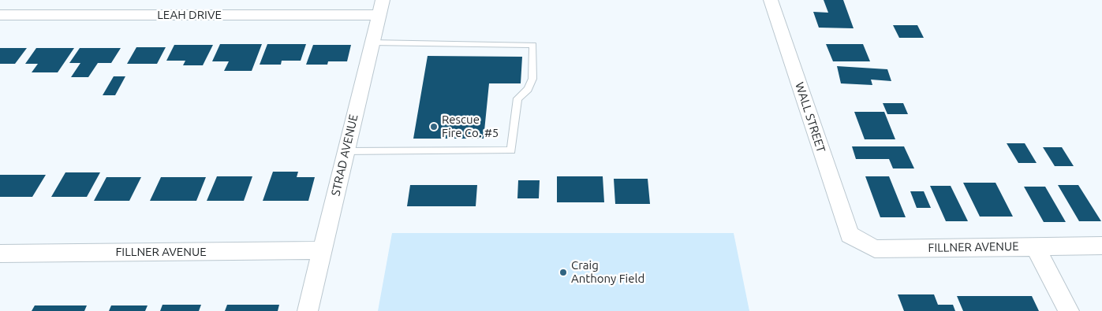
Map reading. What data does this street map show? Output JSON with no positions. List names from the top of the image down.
{
  "streets": {
    "street": [
      "LEAH DRIVE",
      "WALL STREET",
      "STRAD AVENUE",
      "FILLNER AVENUE"
    ]
  },
  "crossings": [
    ["LEAH DRIVE", "STRAD AVENUE"],
    ["WALL STREET", "FILLNER AVENUE"],
    ["STRAD AVENUE", "FILLNER AVENUE"]
  ],
  "places": ["Rescue Fire Co. #5", "Craig Anthony Field"]
}
